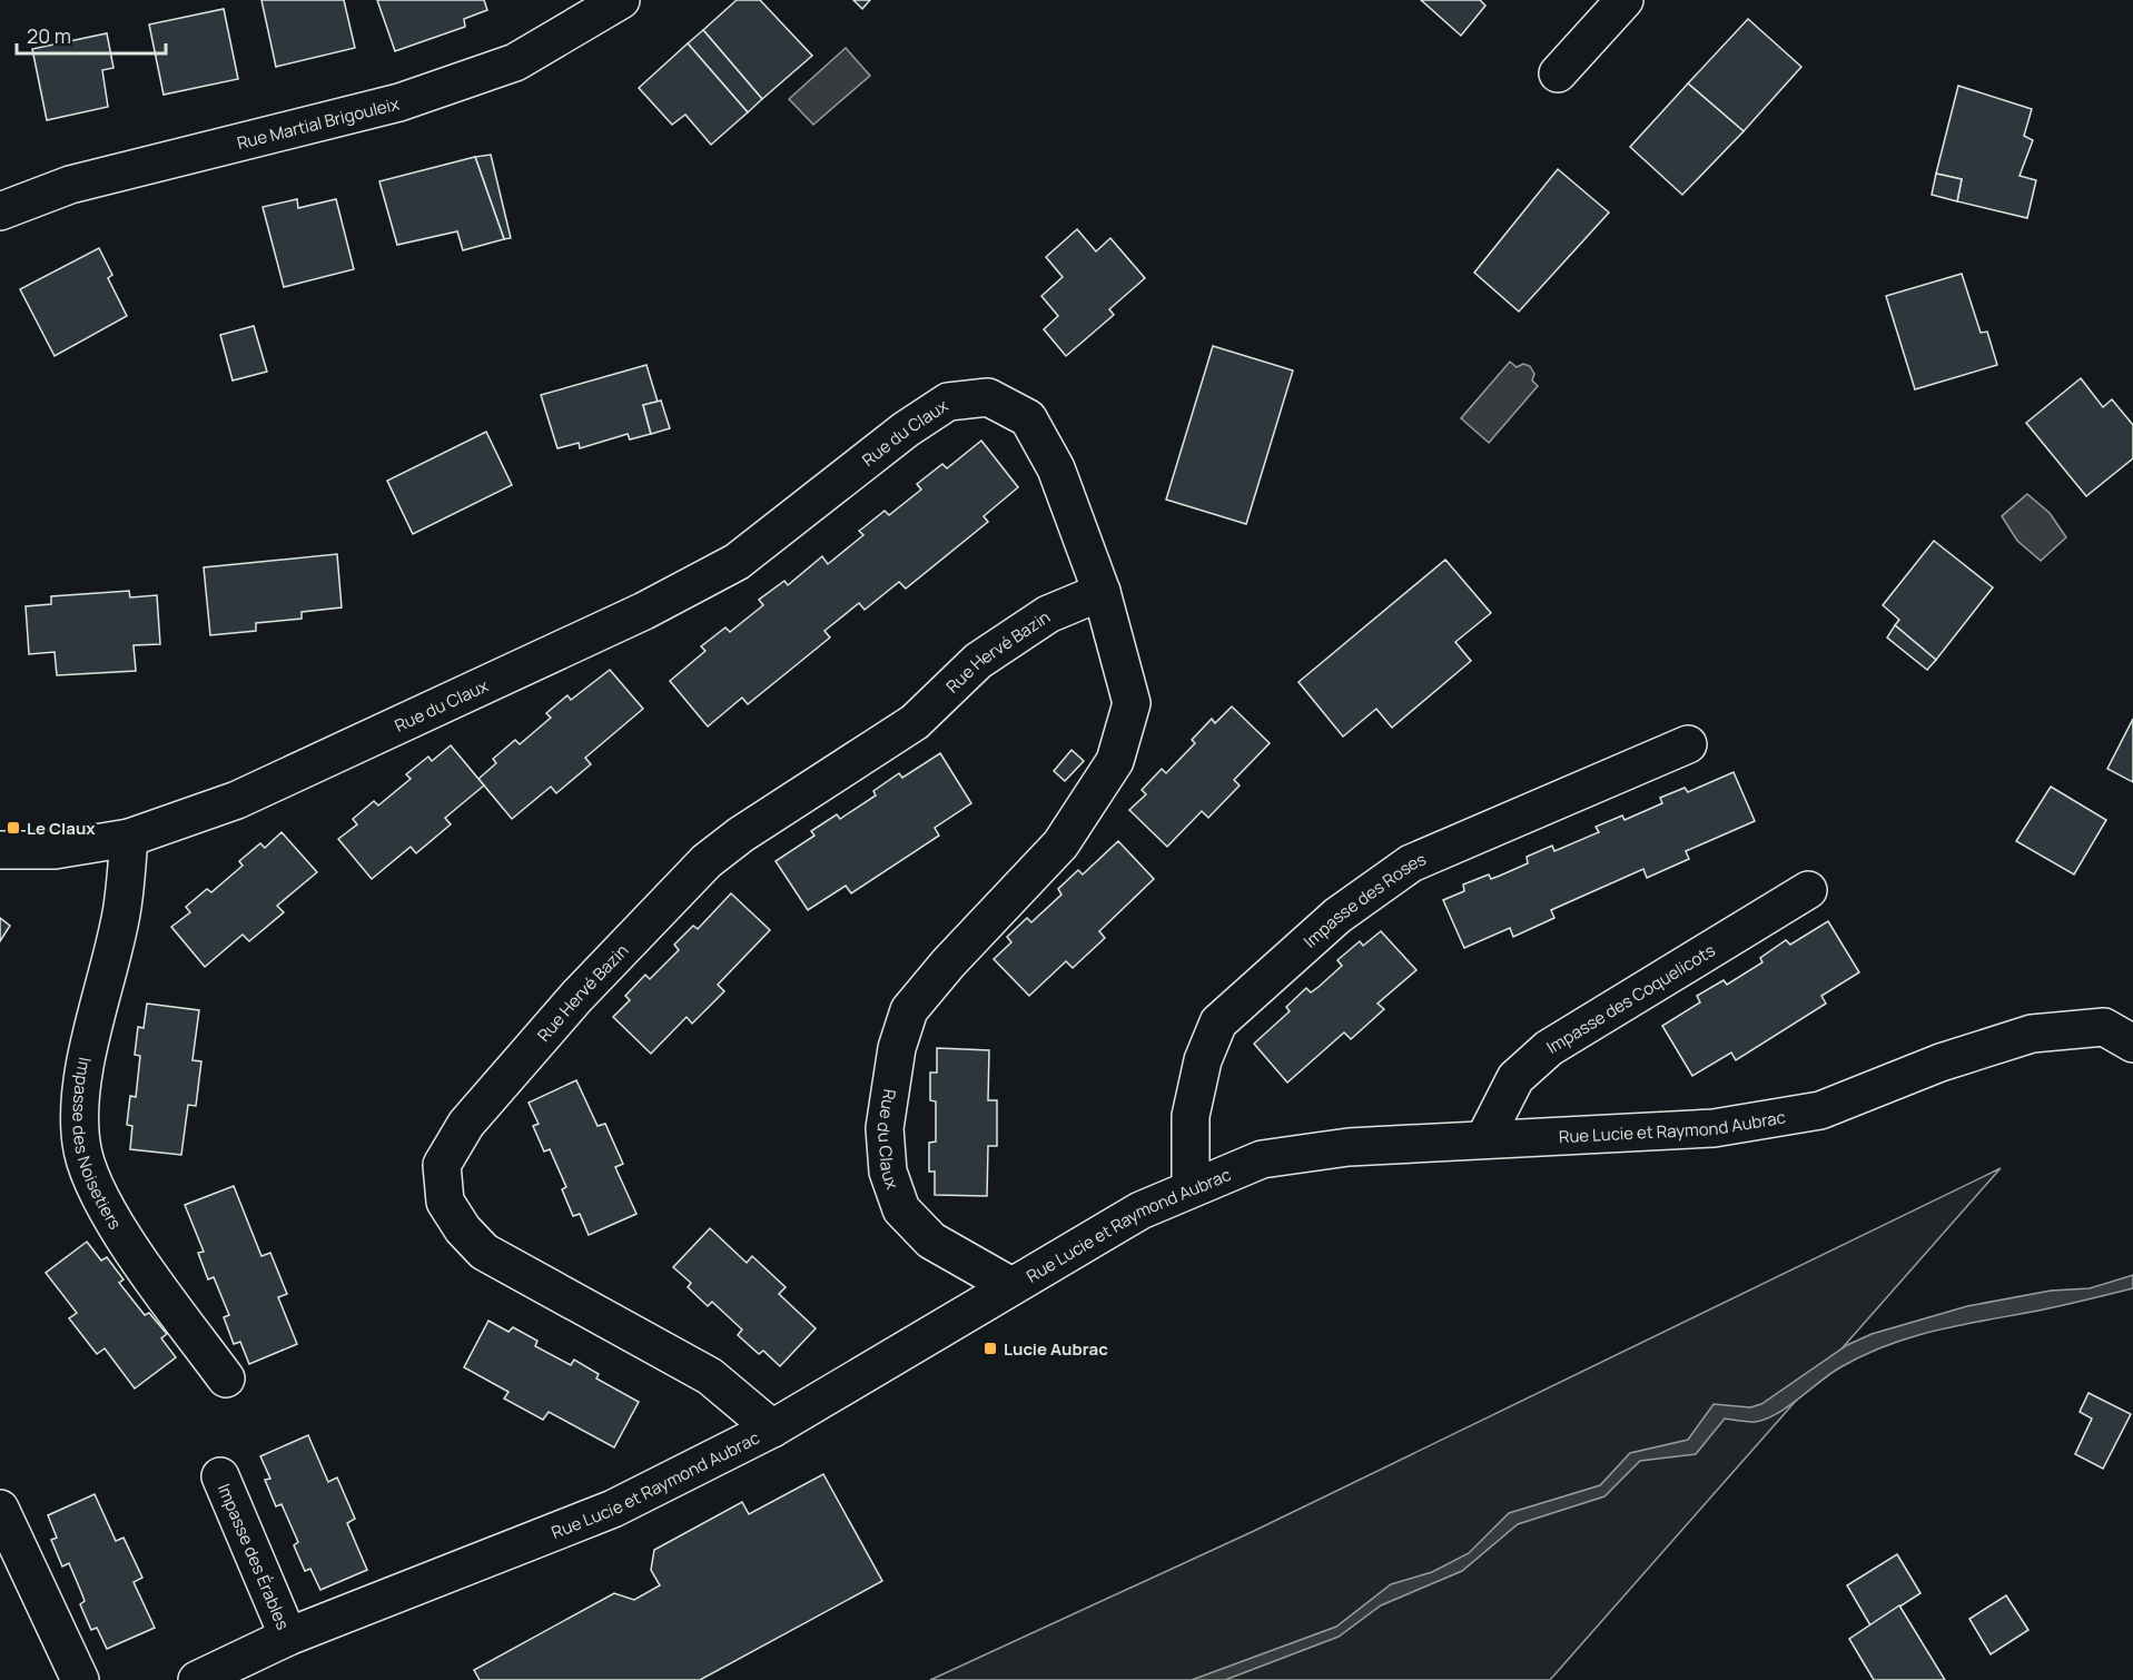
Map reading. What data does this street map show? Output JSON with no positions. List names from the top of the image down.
{
  "streets": {
    "street": [
      "Rue Martial Brigouleix",
      "Rue du Claux",
      "Rue Hervé Bazin",
      "Impasse des Roses",
      "Impasse des Coquelicots",
      "Rue Lucie et Raymond Aubrac",
      "Impasse des Noisetiers",
      "Impasse des Érables"
    ]
  },
  "crossings": [
    ["Rue du Claux", "Rue Hervé Bazin"],
    ["Rue du Claux", "Rue Lucie et Raymond Aubrac"],
    ["Rue du Claux", "Impasse des Noisetiers"],
    ["Rue Hervé Bazin", "Rue Lucie et Raymond Aubrac"],
    ["Impasse des Roses", "Rue Lucie et Raymond Aubrac"],
    ["Impasse des Coquelicots", "Rue Lucie et Raymond Aubrac"],
    ["Rue Lucie et Raymond Aubrac", "Impasse des Érables"]
  ],
  "places": {
    "transit": ["Le Claux", "Lucie Aubrac"]
  },
  "scale_bar": "20 m"
}
